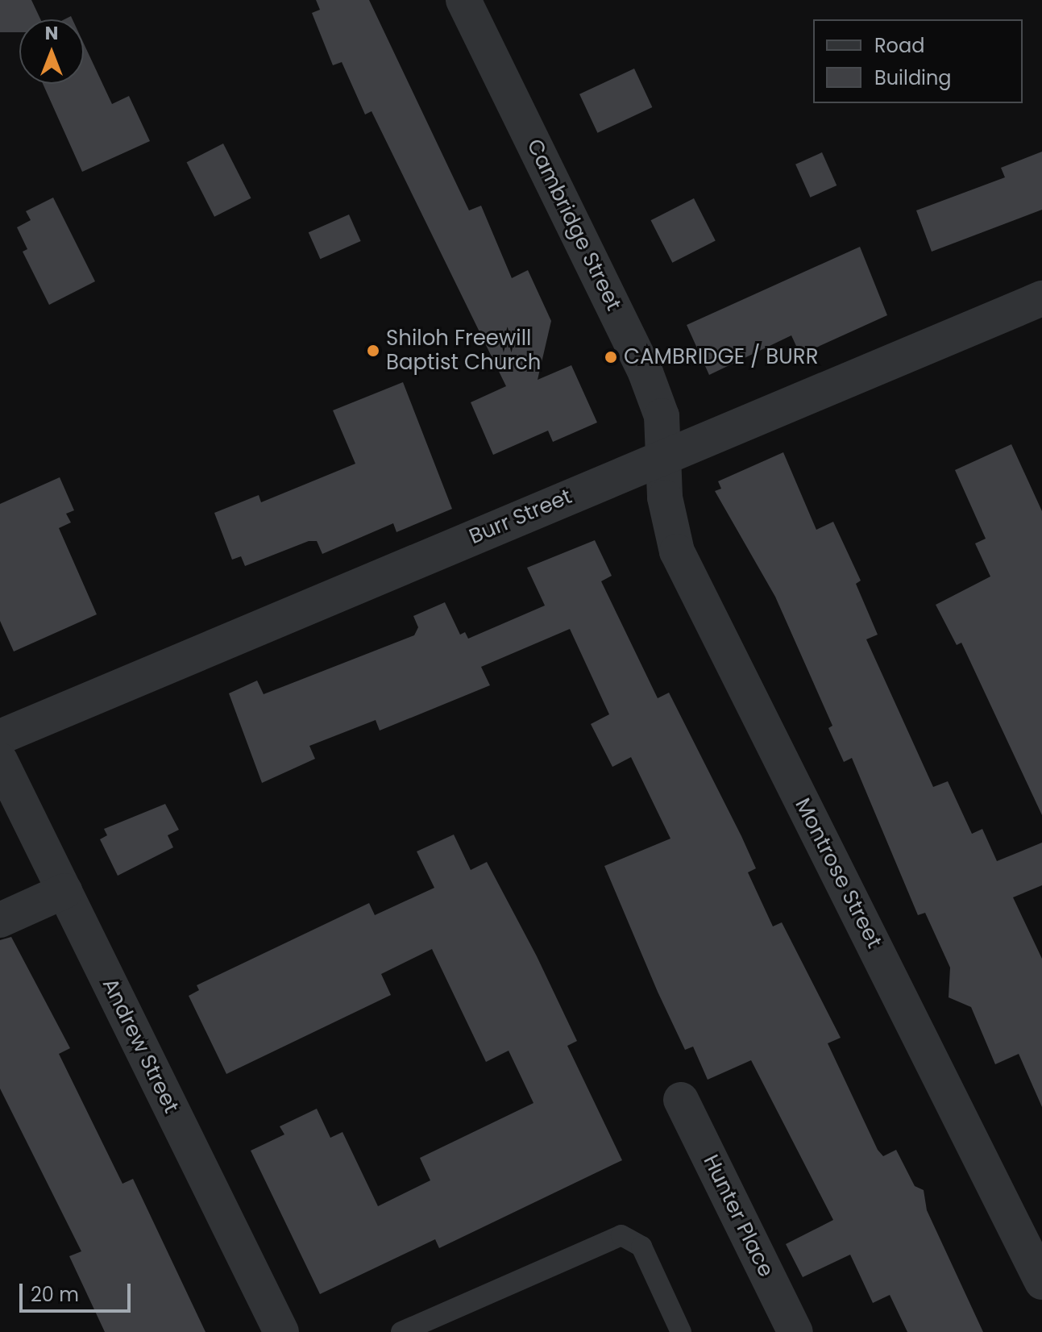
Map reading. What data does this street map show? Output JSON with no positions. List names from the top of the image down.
{
  "streets": {
    "street": [
      "Cambridge Street",
      "Burr Street",
      "Montrose Street",
      "Andrew Street",
      "Hunter Place"
    ]
  },
  "crossings": [
    ["Cambridge Street", "Burr Street"],
    ["Cambridge Street", "Montrose Street"],
    ["Burr Street", "Montrose Street"]
  ],
  "places": ["Shiloh Freewill Baptist Church", "CAMBRIDGE / BURR"],
  "legend": ["Road", "Building"],
  "scale_bar": "20 m",
  "north": "top"
}
